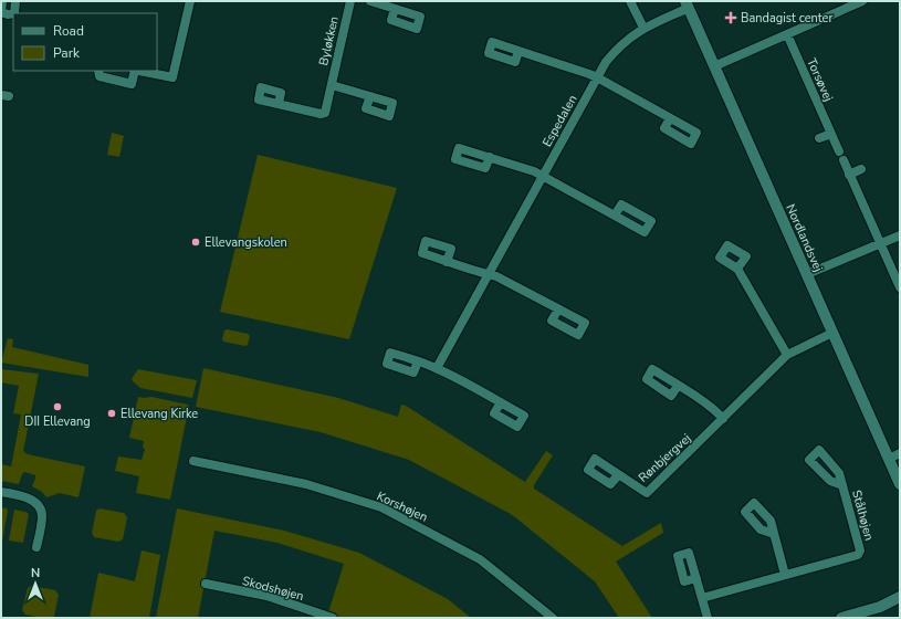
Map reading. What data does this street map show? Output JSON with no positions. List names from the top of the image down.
{
  "streets": {
    "street": [
      "Byløkken",
      "Torsøvej",
      "Espedalen",
      "Nordlandsvej",
      "Rønbjergvej",
      "Korshøjen",
      "Stålhøjen",
      "Skodshøjen"
    ]
  },
  "crossings": [
    ["Espedalen", "Nordlandsvej"],
    ["Nordlandsvej", "Rønbjergvej"]
  ],
  "places": {
    "health": ["Bandagist center"],
    "other": ["Ellevangskolen", "DII Ellevang", "Ellevang Kirke"]
  },
  "legend": ["Road", "Park"],
  "north": "top"
}
